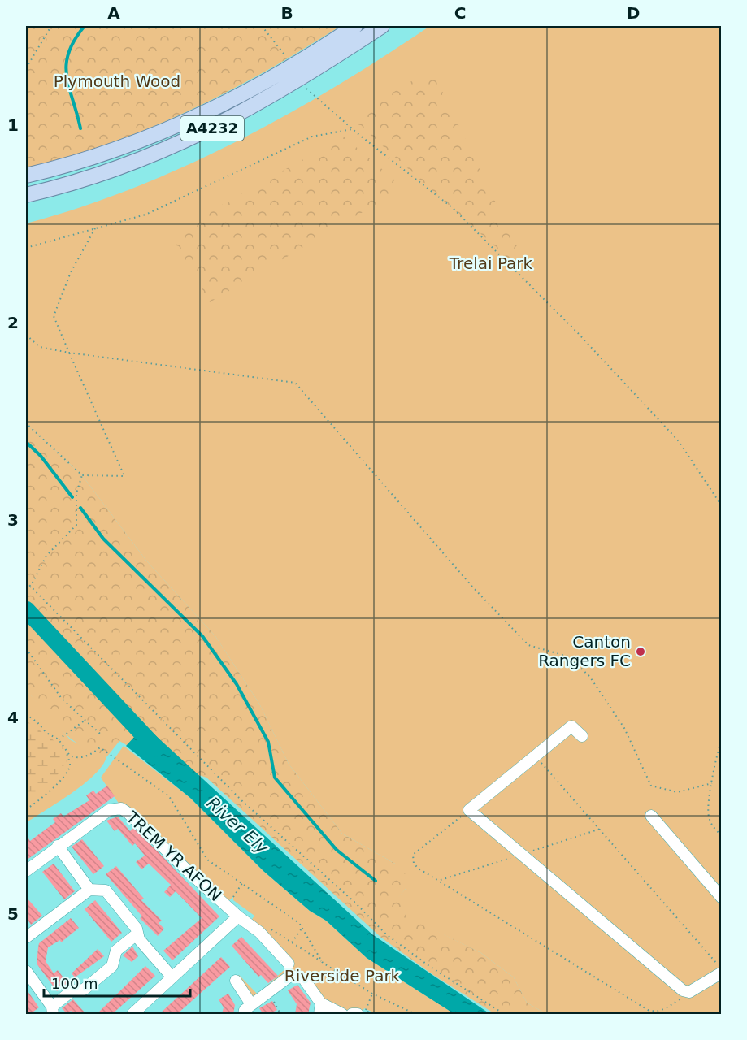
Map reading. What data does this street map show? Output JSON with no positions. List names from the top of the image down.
{
  "streets": {
    "main road": ["A4232"],
    "street": ["TREM YR AFON"]
  },
  "water": ["River Ely"],
  "parks": ["Plymouth Wood", "Trelai Park", "Riverside Park"],
  "places": ["Canton Rangers FC"],
  "scale_bar": "100 m",
  "grid": {
    "columns": [
      "A",
      "B",
      "C",
      "D"
    ],
    "rows": [
      "1",
      "2",
      "3",
      "4",
      "5"
    ]
  }
}
